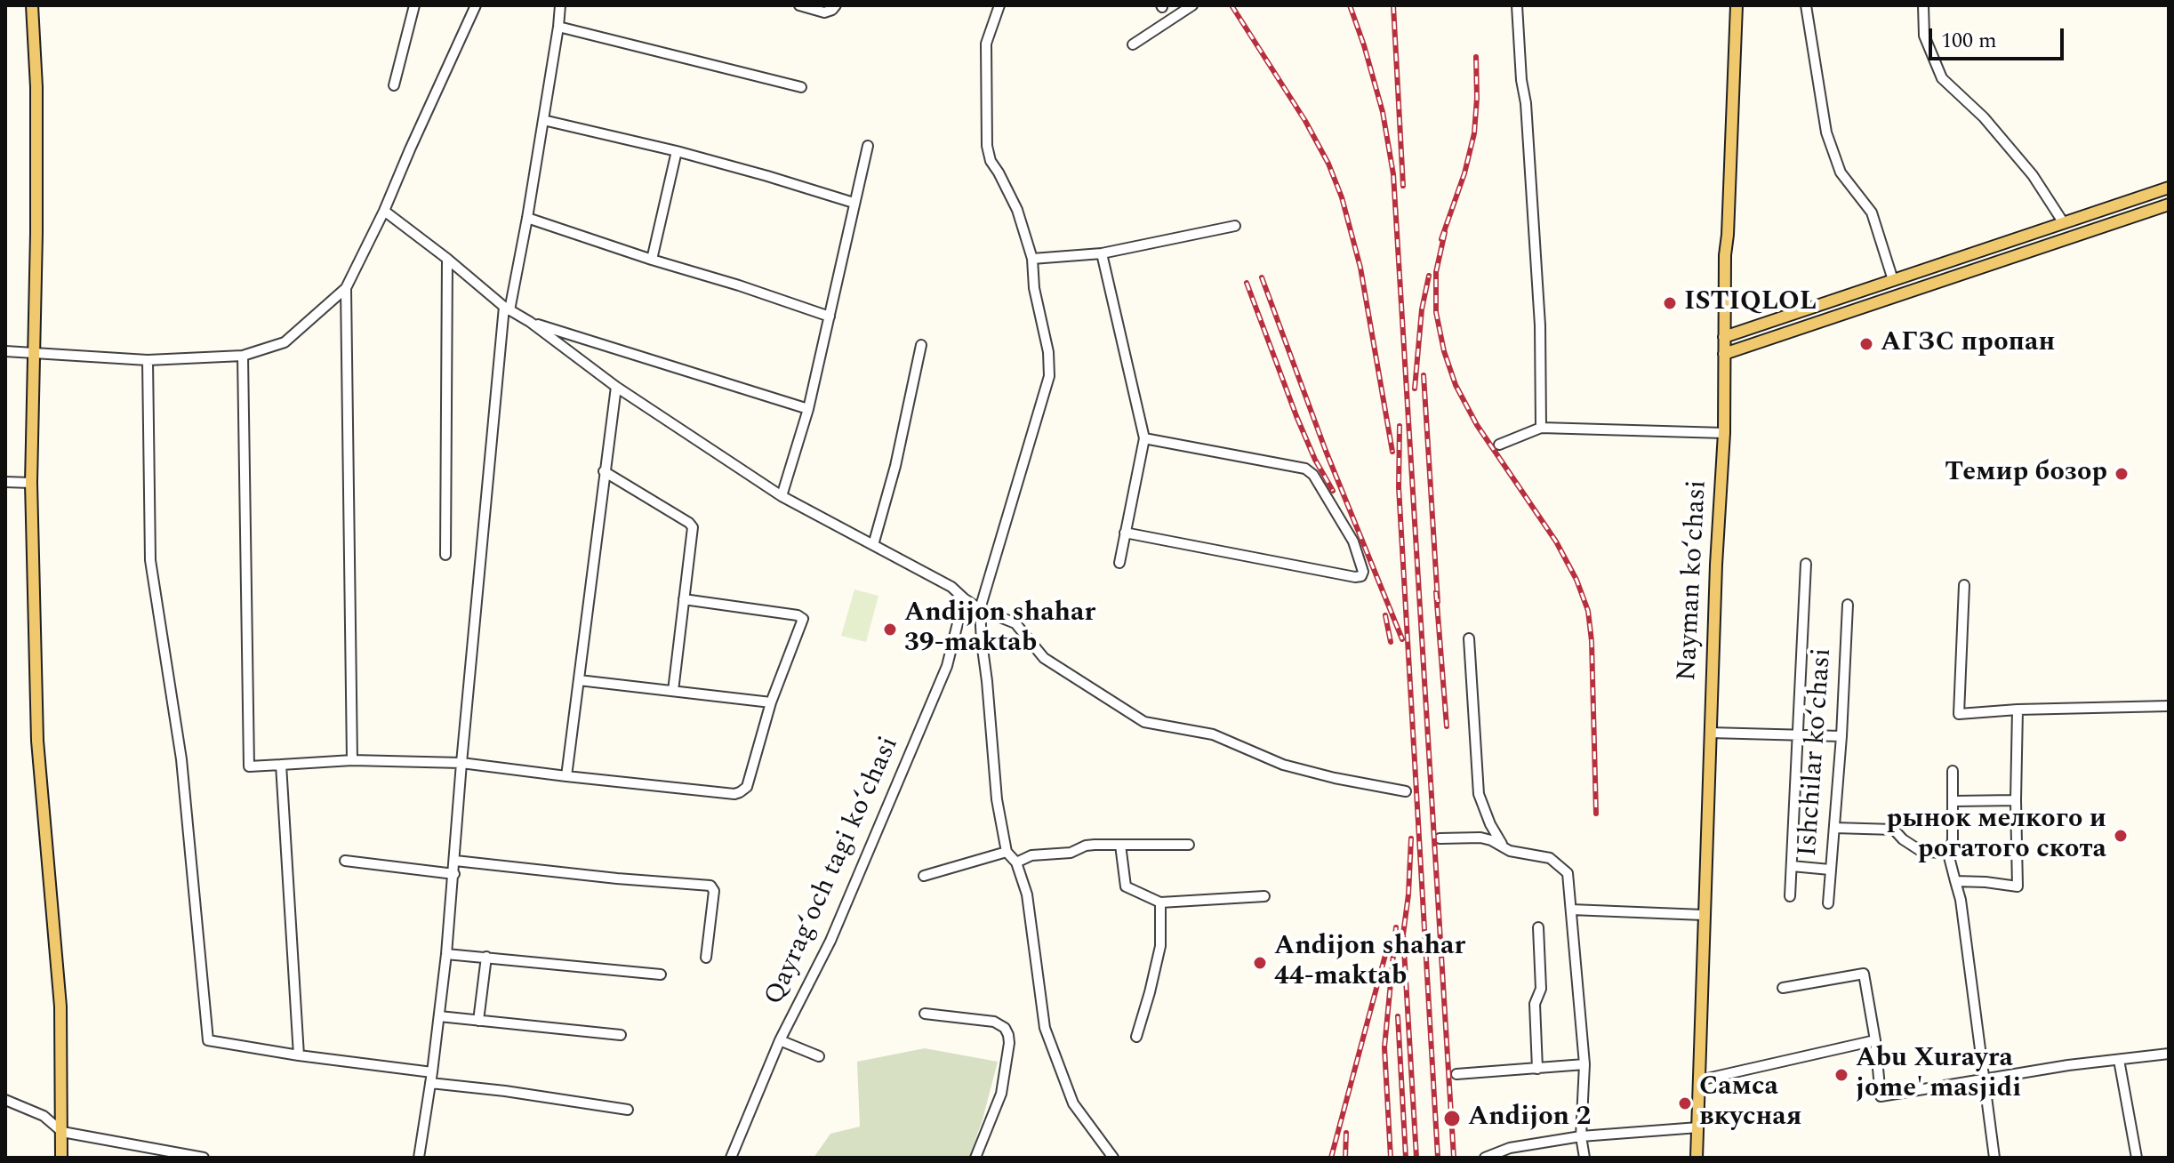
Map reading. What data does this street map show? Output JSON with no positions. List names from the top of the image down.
{
  "streets": {
    "main road": ["Nayman koʻchasi"],
    "street": ["Ishchilar koʻchasi", "Qayragʻoch tagi koʻchasi"]
  },
  "places": [
    "ISTIQLOL",
    "АГЗС пропан",
    "Темир бозор",
    "Andijon shahar 39-maktab",
    "рынок мелкого и рогатого скота",
    "Andijon shahar 44-maktab",
    "Abu Xurayra jome' masjidi",
    "Самса вкусная",
    "Andijon 2"
  ],
  "scale_bar": "100 m"
}
